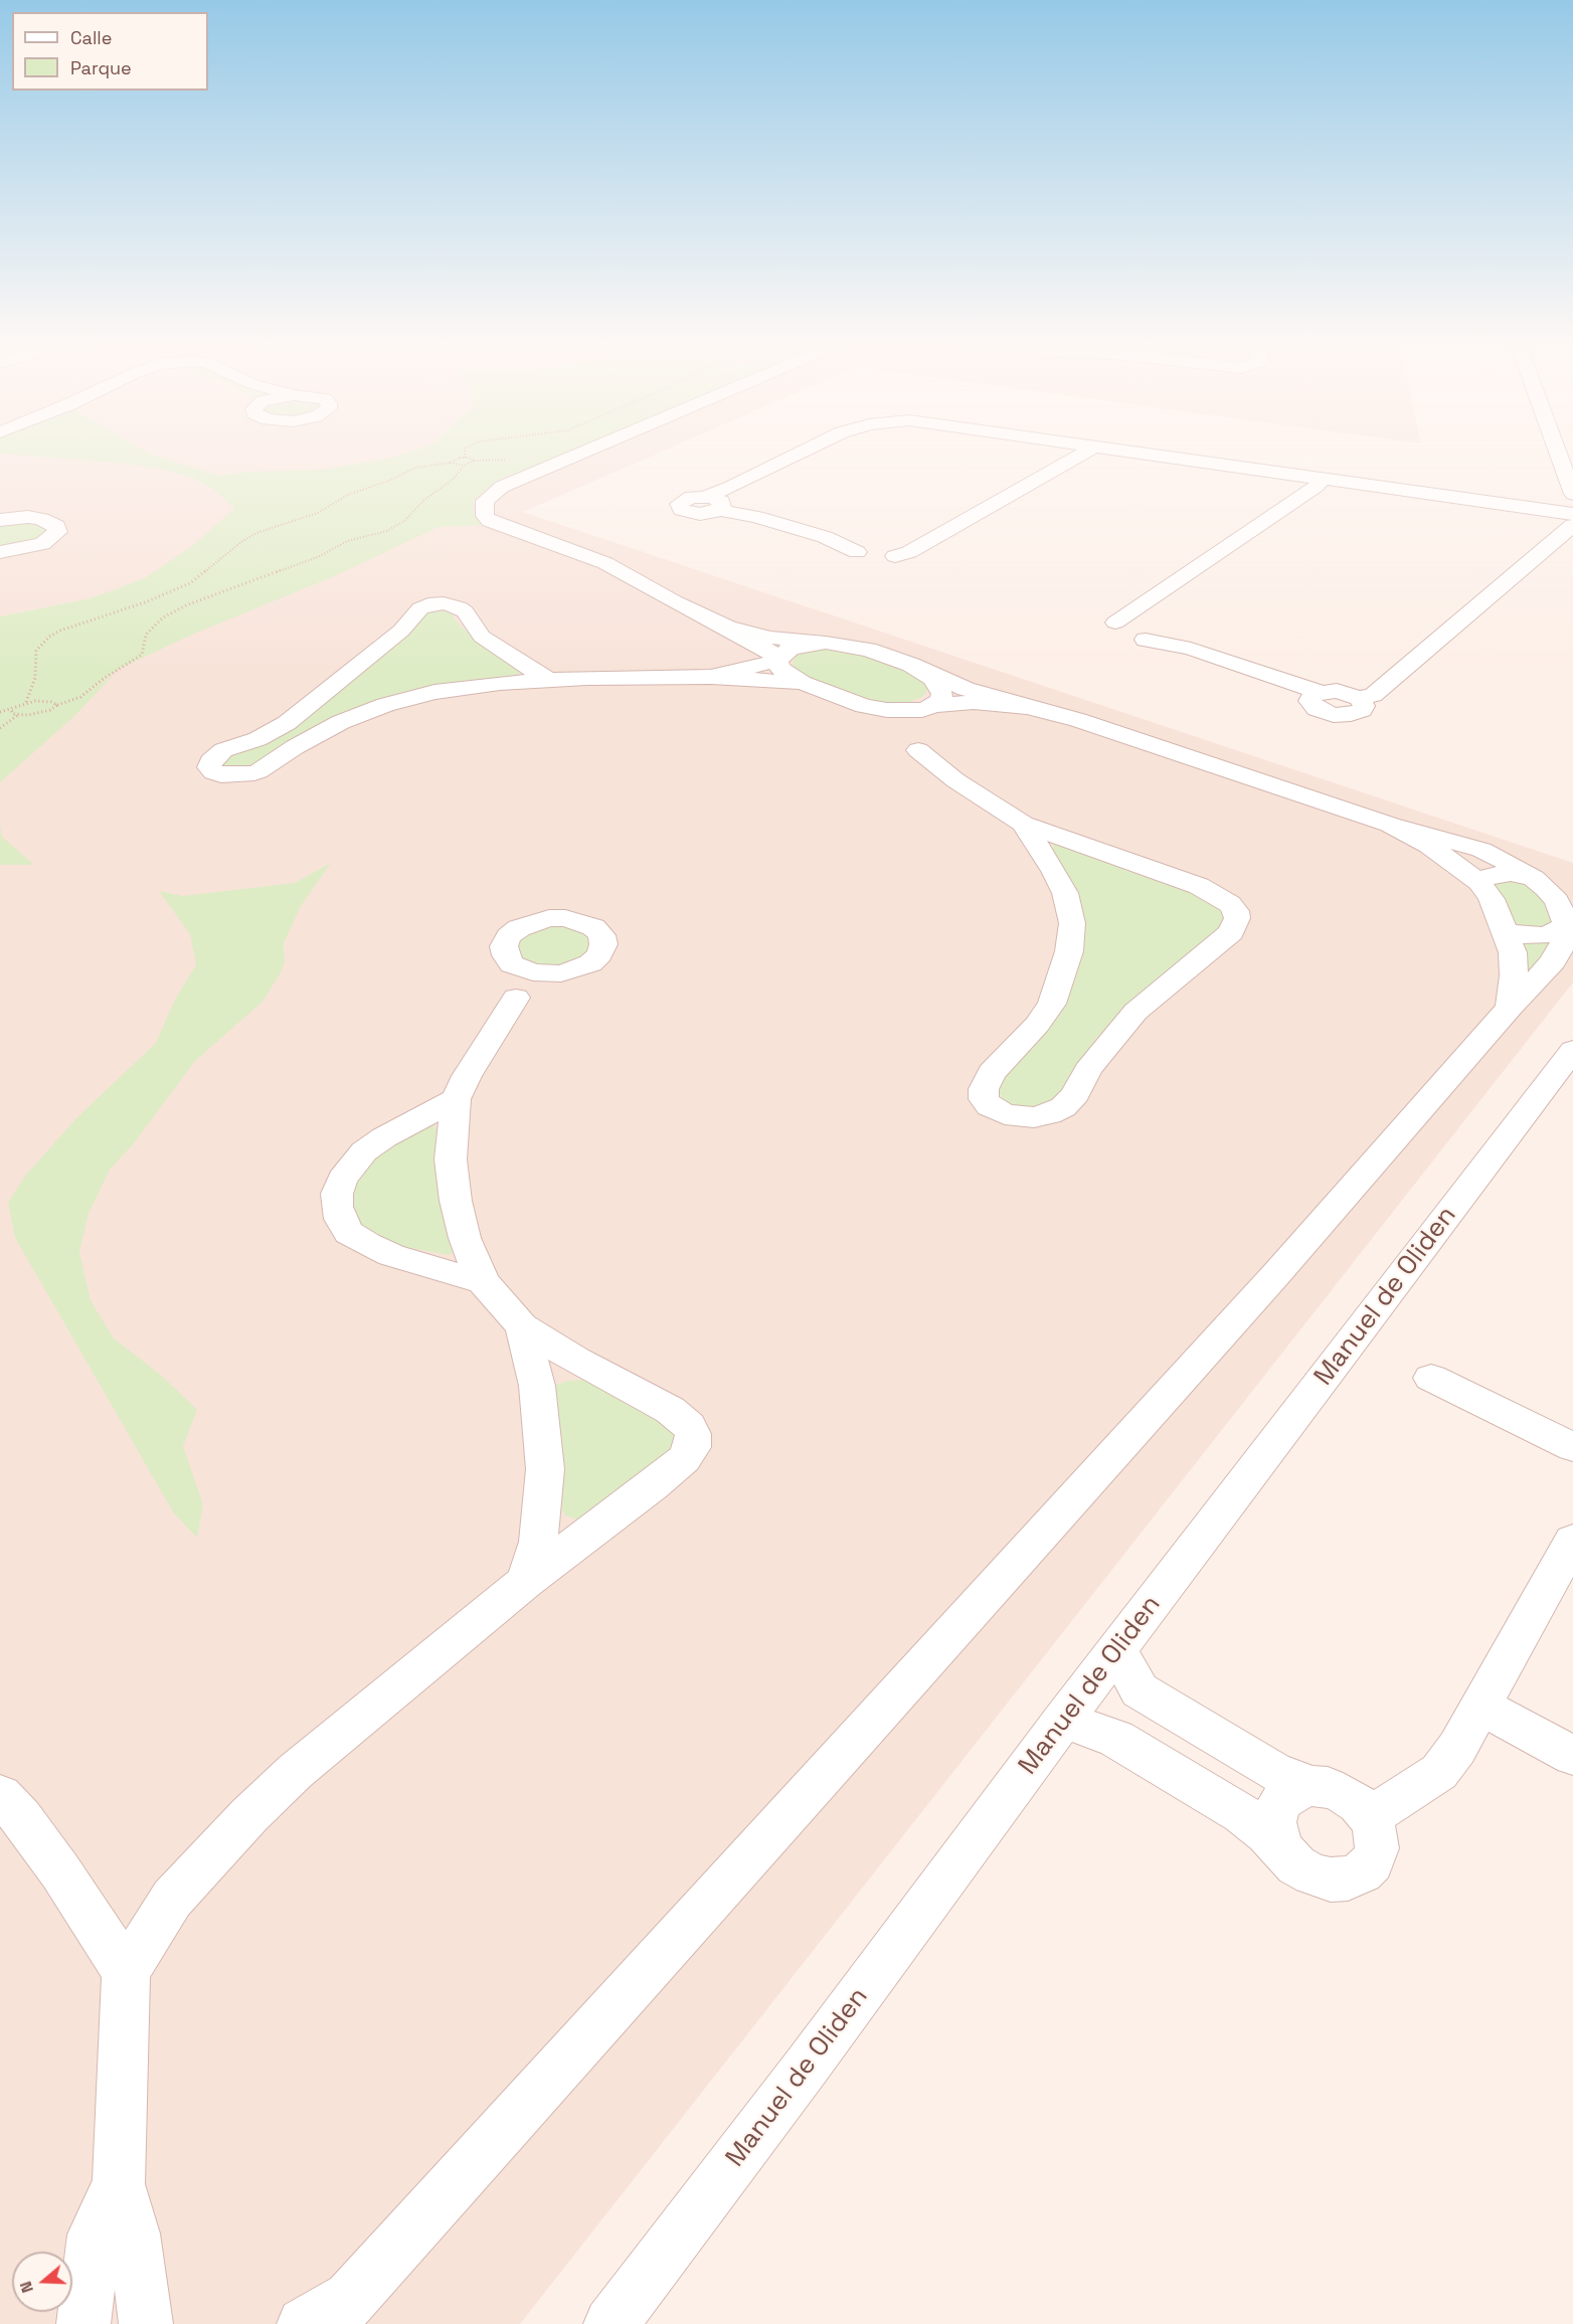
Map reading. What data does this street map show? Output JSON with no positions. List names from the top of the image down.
{
  "streets": {
    "street": ["Manuel de Oliden"]
  },
  "legend": ["Calle", "Parque"],
  "north": "left"
}
